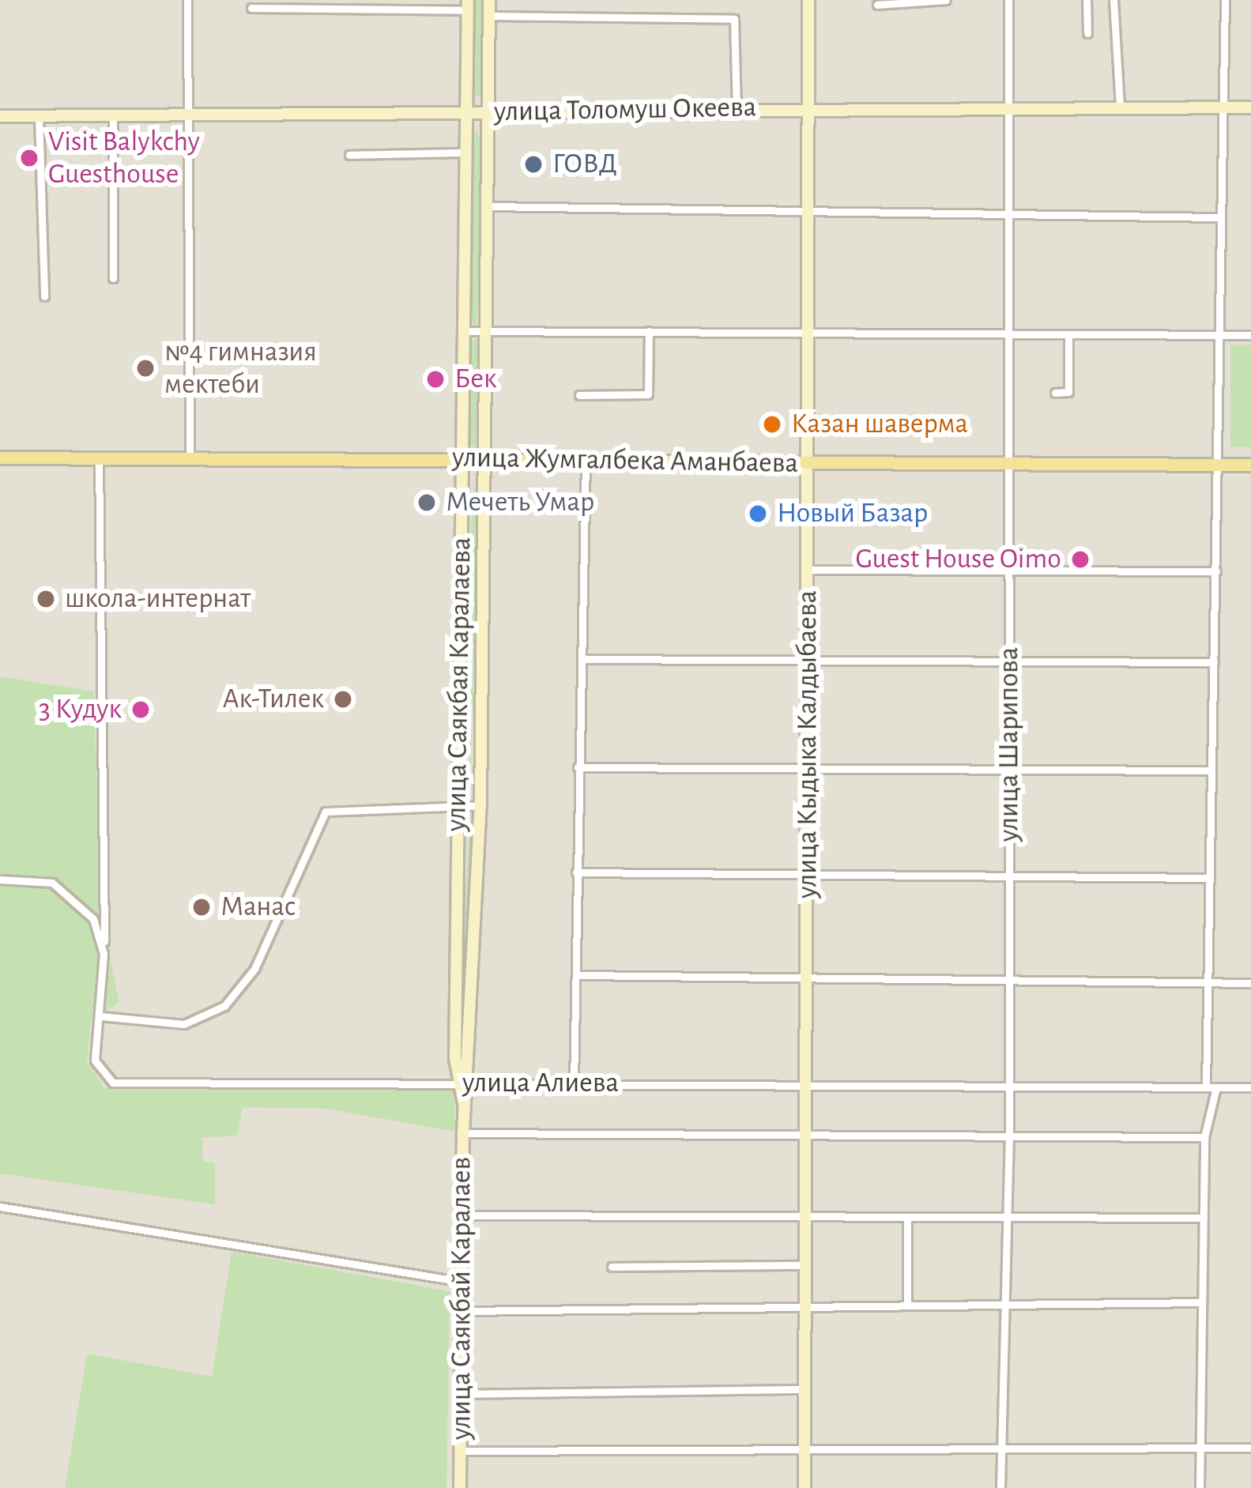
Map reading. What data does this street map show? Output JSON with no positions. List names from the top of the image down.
{
  "streets": {
    "main road": ["улица Жумгалбека Аманбаева"],
    "street": [
      "улица Толомуш Океева",
      "улица Саякбая Каралаева",
      "улица Кыдыка Калдыбаева",
      "улица Шарипова",
      "улица Алиева",
      "улица Саякбай Каралаев"
    ]
  },
  "crossings": [
    ["улица Толомуш Океева", "улица Саякбая Каралаева"],
    ["улица Толомуш Океева", "улица Кыдыка Калдыбаева"],
    ["улица Толомуш Океева", "улица Шарипова"],
    ["улица Жумгалбека Аманбаева", "улица Саякбая Каралаева"],
    ["улица Жумгалбека Аманбаева", "улица Кыдыка Калдыбаева"],
    ["улица Жумгалбека Аманбаева", "улица Шарипова"],
    ["улица Саякбая Каралаева", "улица Алиева"],
    ["улица Саякбая Каралаева", "улица Саякбай Каралаев"],
    ["улица Кыдыка Калдыбаева", "улица Алиева"],
    ["улица Шарипова", "улица Алиева"],
    ["улица Алиева", "улица Саякбай Каралаев"]
  ],
  "places": [
    "Visit Balykchy Guesthouse",
    "ГОВД",
    "№4 гимназия мектеби",
    "Бек",
    "Казан шаверма",
    "Мечеть Умар",
    "Новый Базар",
    "Guest House Oimo",
    "школа-интернат",
    "Ак-Тилек",
    "3 Кудук",
    "Манас"
  ]
}
